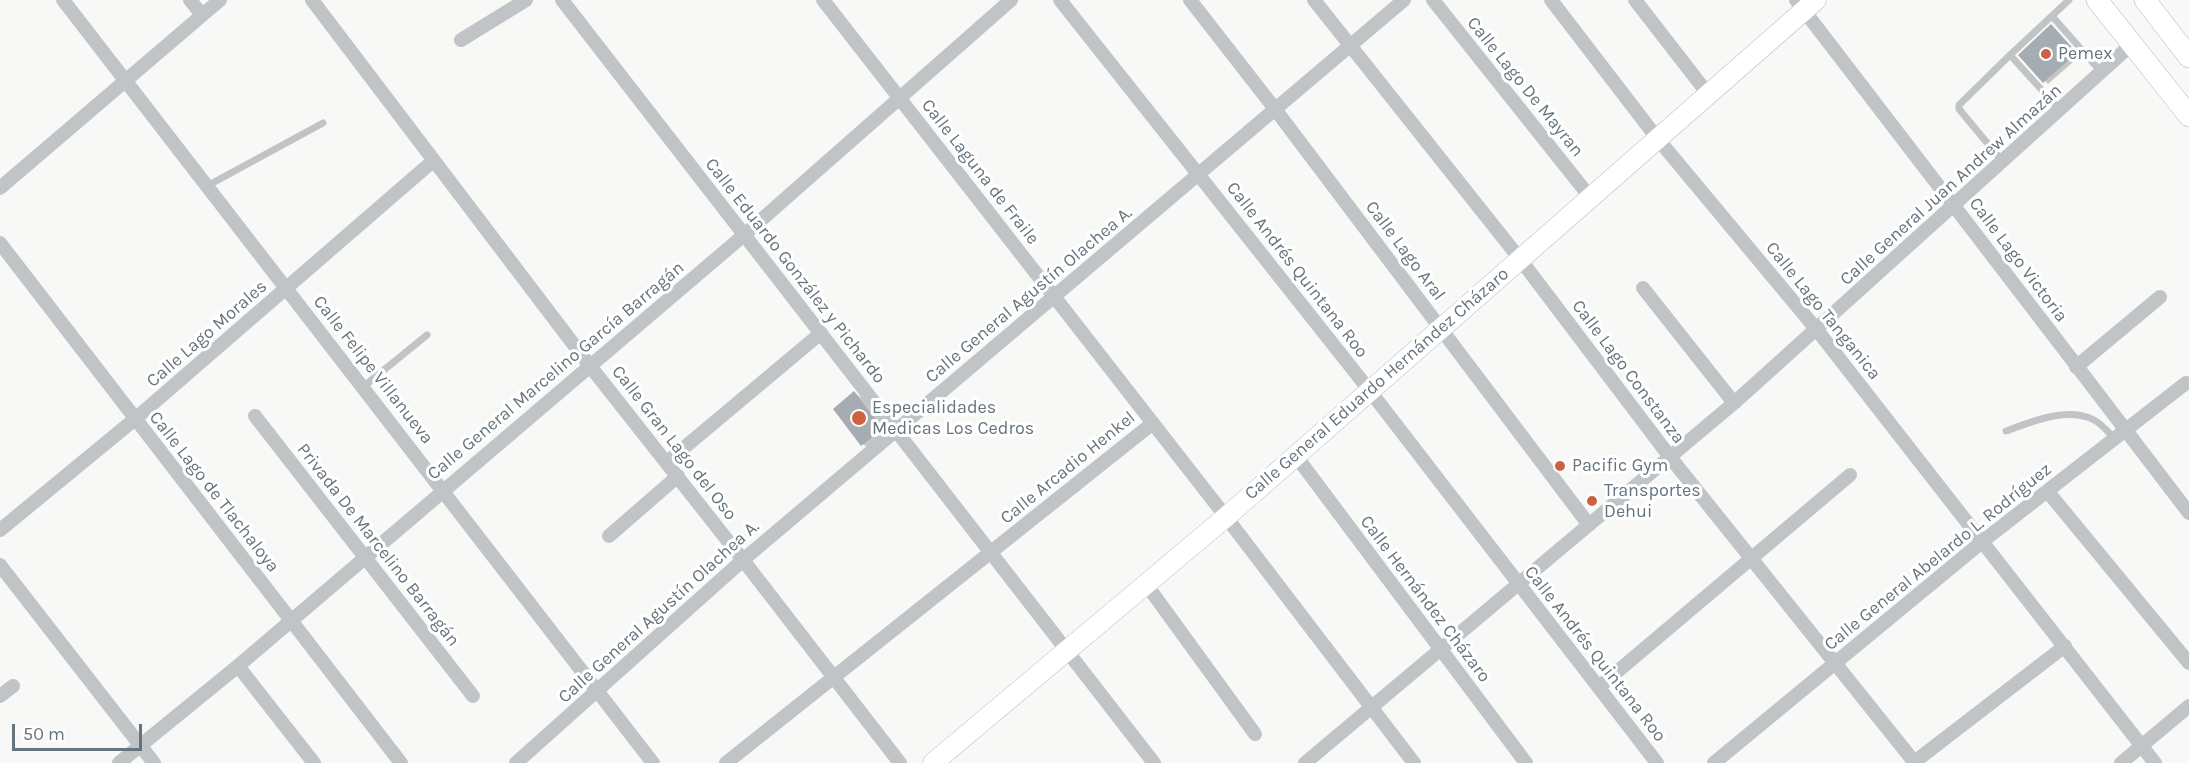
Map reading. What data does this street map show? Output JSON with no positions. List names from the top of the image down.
{
  "streets": {
    "main road": ["Calle General Eduardo Hernández Cházaro"],
    "street": [
      "Calle Lago De Mayran",
      "Calle Laguna de Fraile",
      "Calle General Juan Andrew Almazán",
      "Calle Lago Aral",
      "Calle Lago Victoria",
      "Calle Andrés Quintana Roo",
      "Calle Eduardo González y Pichardo",
      "Calle General Agustín Olachea A.",
      "Calle Lago Tanganica",
      "Calle Lago Morales",
      "Calle Felipe Villanueva",
      "Calle General Marcelino García Barragán",
      "Calle Lago Constanza",
      "Calle Gran Lago del Oso",
      "Calle Arcadio Henkel",
      "Calle Lago de Tlachaloya",
      "Privada De Marcelino Barragán",
      "Calle General Abelardo L. Rodríguez",
      "Calle Hernández Cházaro"
    ]
  },
  "crossings": [
    ["Calle Lago De Mayran", "Calle General Eduardo Hernández Cházaro"],
    ["Calle Laguna de Fraile", "Calle General Agustín Olachea A."],
    ["Calle Laguna de Fraile", "Calle General Marcelino García Barragán"],
    ["Calle Laguna de Fraile", "Calle Arcadio Henkel"],
    ["Calle General Juan Andrew Almazán", "Calle Lago Aral"],
    ["Calle General Juan Andrew Almazán", "Calle Lago Victoria"],
    ["Calle General Juan Andrew Almazán", "Calle Andrés Quintana Roo"],
    ["Calle General Juan Andrew Almazán", "Calle Lago Tanganica"],
    ["Calle General Juan Andrew Almazán", "Calle Lago Constanza"],
    ["Calle General Juan Andrew Almazán", "Calle Arcadio Henkel"],
    ["Calle General Juan Andrew Almazán", "Calle Hernández Cházaro"],
    ["Calle Lago Aral", "Calle General Agustín Olachea A."],
    ["Calle Lago Aral", "Calle General Eduardo Hernández Cházaro"],
    ["Calle Lago Victoria", "Calle General Eduardo Hernández Cházaro"],
    ["Calle Lago Victoria", "Calle General Abelardo L. Rodríguez"],
    ["Calle Andrés Quintana Roo", "Calle General Agustín Olachea A."],
    ["Calle Andrés Quintana Roo", "Calle General Eduardo Hernández Cházaro"],
    ["Calle Eduardo González y Pichardo", "Calle General Agustín Olachea A."],
    ["Calle Eduardo González y Pichardo", "Calle General Marcelino García Barragán"],
    ["Calle Eduardo González y Pichardo", "Calle General Eduardo Hernández Cházaro"],
    ["Calle Eduardo González y Pichardo", "Calle Arcadio Henkel"],
    ["Calle General Agustín Olachea A.", "Calle Felipe Villanueva"],
    ["Calle General Agustín Olachea A.", "Calle Lago Constanza"],
    ["Calle General Agustín Olachea A.", "Calle Gran Lago del Oso"],
    ["Calle Lago Tanganica", "Calle General Eduardo Hernández Cházaro"],
    ["Calle Lago Tanganica", "Calle General Abelardo L. Rodríguez"],
    ["Calle Lago Morales", "Calle Felipe Villanueva"],
    ["Calle Lago Morales", "Calle Gran Lago del Oso"],
    ["Calle Lago Morales", "Calle Lago de Tlachaloya"],
    ["Calle Felipe Villanueva", "Calle General Marcelino García Barragán"],
    ["Calle General Marcelino García Barragán", "Calle Gran Lago del Oso"],
    ["Calle General Marcelino García Barragán", "Calle Lago de Tlachaloya"],
    ["Calle General Marcelino García Barragán", "Privada De Marcelino Barragán"],
    ["Calle Lago Constanza", "Calle General Eduardo Hernández Cházaro"],
    ["Calle Lago Constanza", "Calle General Abelardo L. Rodríguez"],
    ["Calle General Eduardo Hernández Cházaro", "Calle Arcadio Henkel"],
    ["Calle General Eduardo Hernández Cházaro", "Calle Hernández Cházaro"],
    ["Calle Gran Lago del Oso", "Calle Arcadio Henkel"]
  ],
  "places": [
    "Pemex",
    "Especialidades Medicas Los Cedros",
    "Pacific Gym",
    "Transportes Dehui"
  ],
  "scale_bar": "50 m"
}
